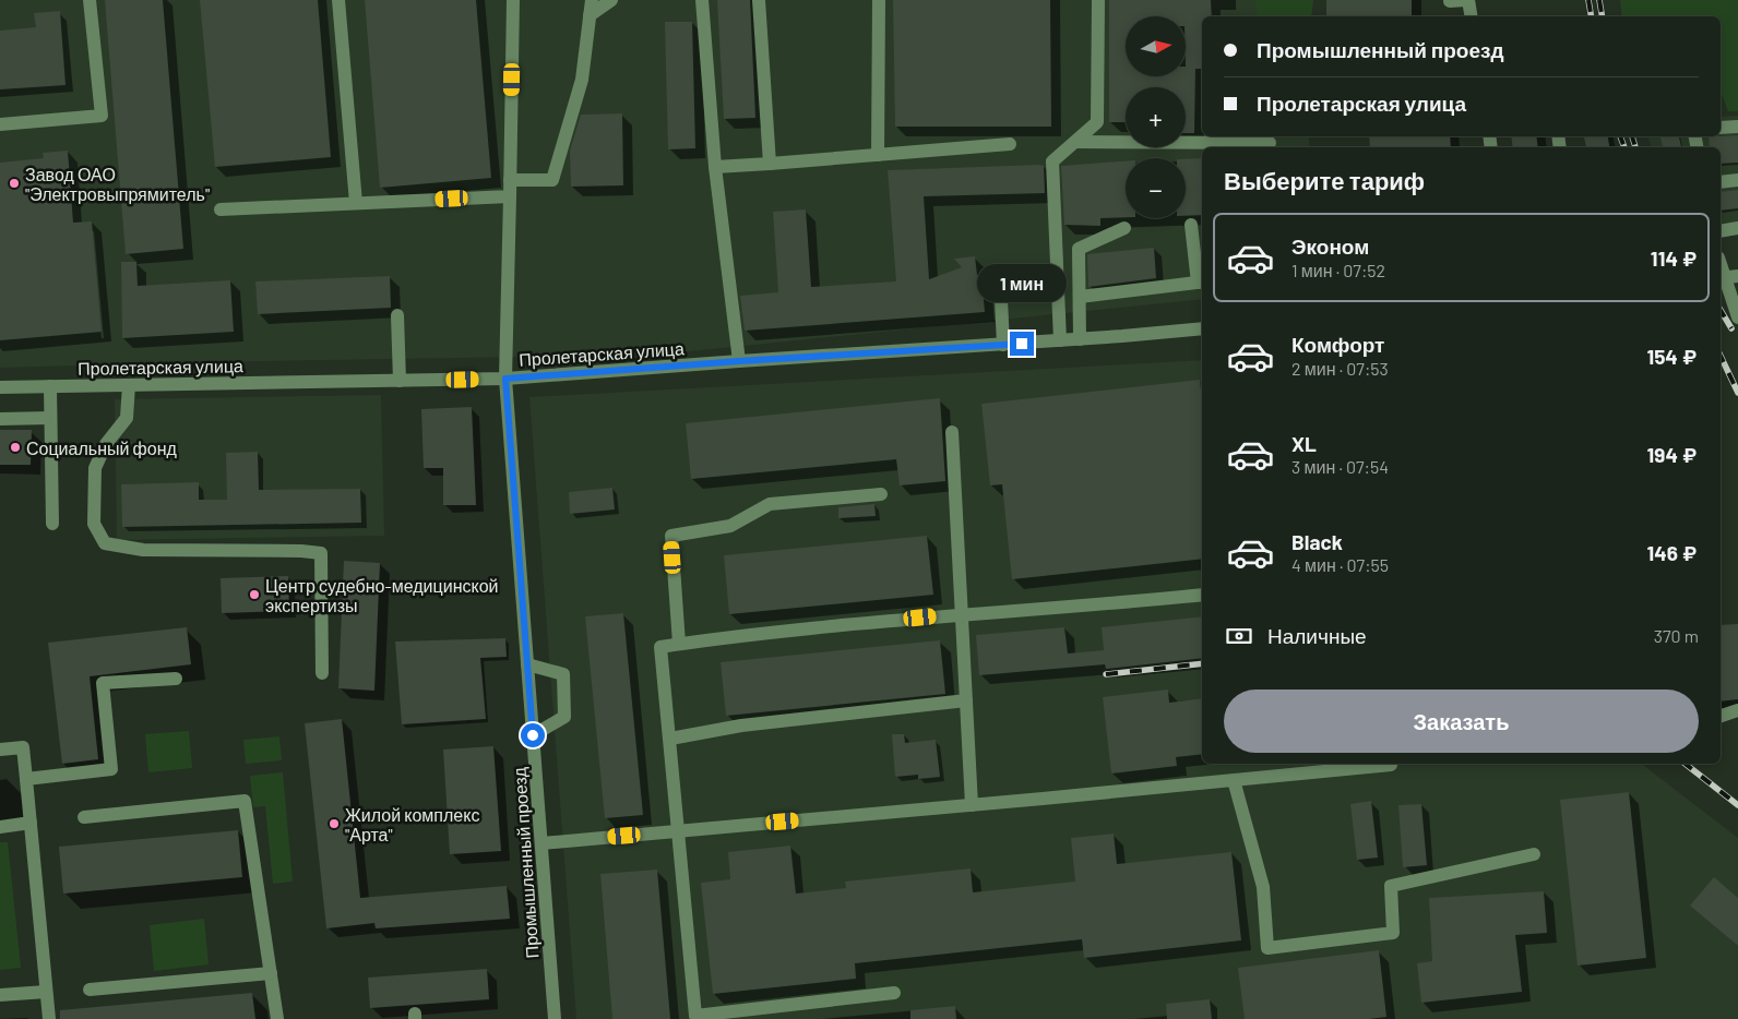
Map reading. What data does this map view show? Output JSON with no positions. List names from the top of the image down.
{
  "streets": {
    "street": ["Пролетарская улица", "Промышленный проезд"]
  },
  "crossings": [
    ["Пролетарская улица", "Промышленный проезд"]
  ],
  "places": [
    "Завод ОАО \"Электровыпрямитель\"",
    "Социальный фонд",
    "Центр судебно-медицинской экспертизы",
    "Жилой комплекс \"Арта\""
  ],
  "north": "right",
  "page": {
    "map_buttons": ["+", "−"],
    "banner": ["Промышленный проезд", "Пролетарская улица"],
    "heading": "Выберите тариф",
    "list": [
      {
        "name": "Эконом",
        "note": "1 мин · 07:52",
        "value": "114 ₽"
      },
      {
        "name": "Комфорт",
        "note": "2 мин · 07:53",
        "value": "154 ₽"
      },
      {
        "name": "XL",
        "note": "3 мин · 07:54",
        "value": "194 ₽"
      },
      {
        "name": "Black",
        "note": "4 мин · 07:55",
        "value": "146 ₽"
      }
    ],
    "bubble": "1 мин",
    "pay": ["Наличные", "370 m"],
    "buttons": "Заказать"
  }
}
